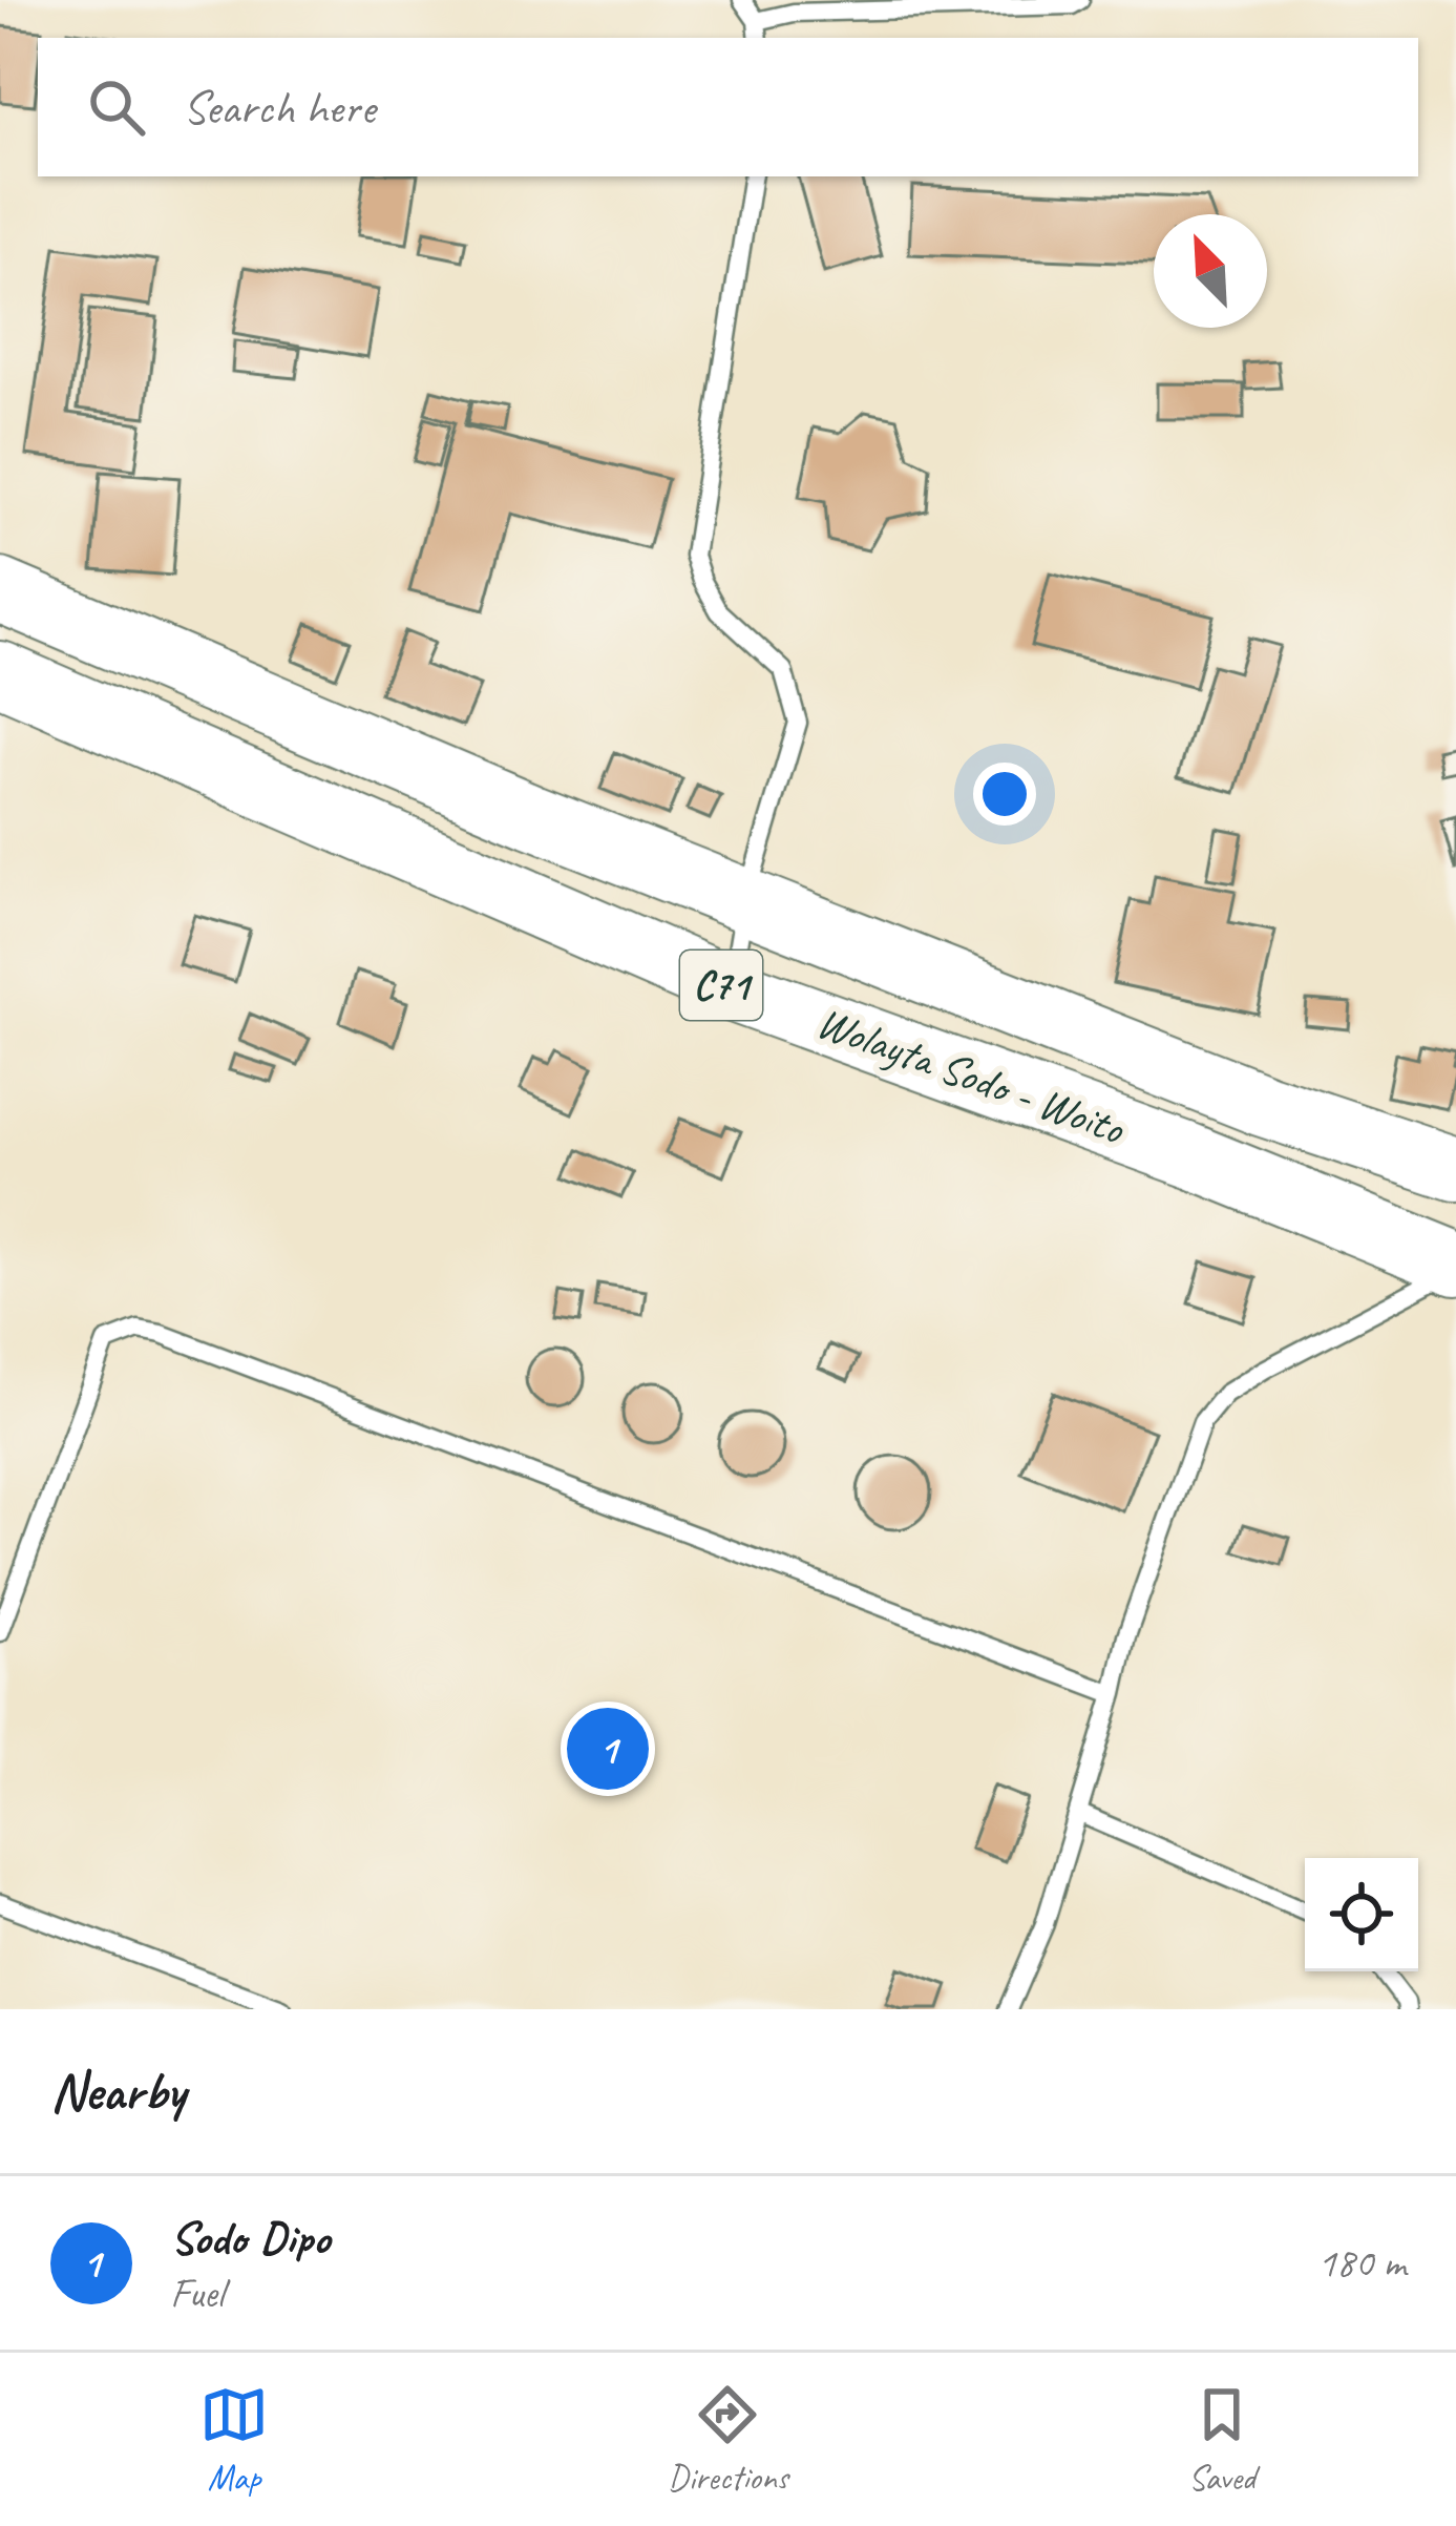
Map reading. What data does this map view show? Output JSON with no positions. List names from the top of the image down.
{
  "streets": {
    "highway": ["C71", "Wolayta Sodo - Woito"]
  },
  "north": "top left",
  "page": {
    "search": "Search here",
    "pins": "1",
    "heading": "Nearby",
    "list": [
      {
        "mark": "1",
        "name": "Sodo Dipo",
        "note": "Fuel",
        "value": "180 m"
      }
    ],
    "nav": ["Map", "Directions", "Saved"]
  }
}
